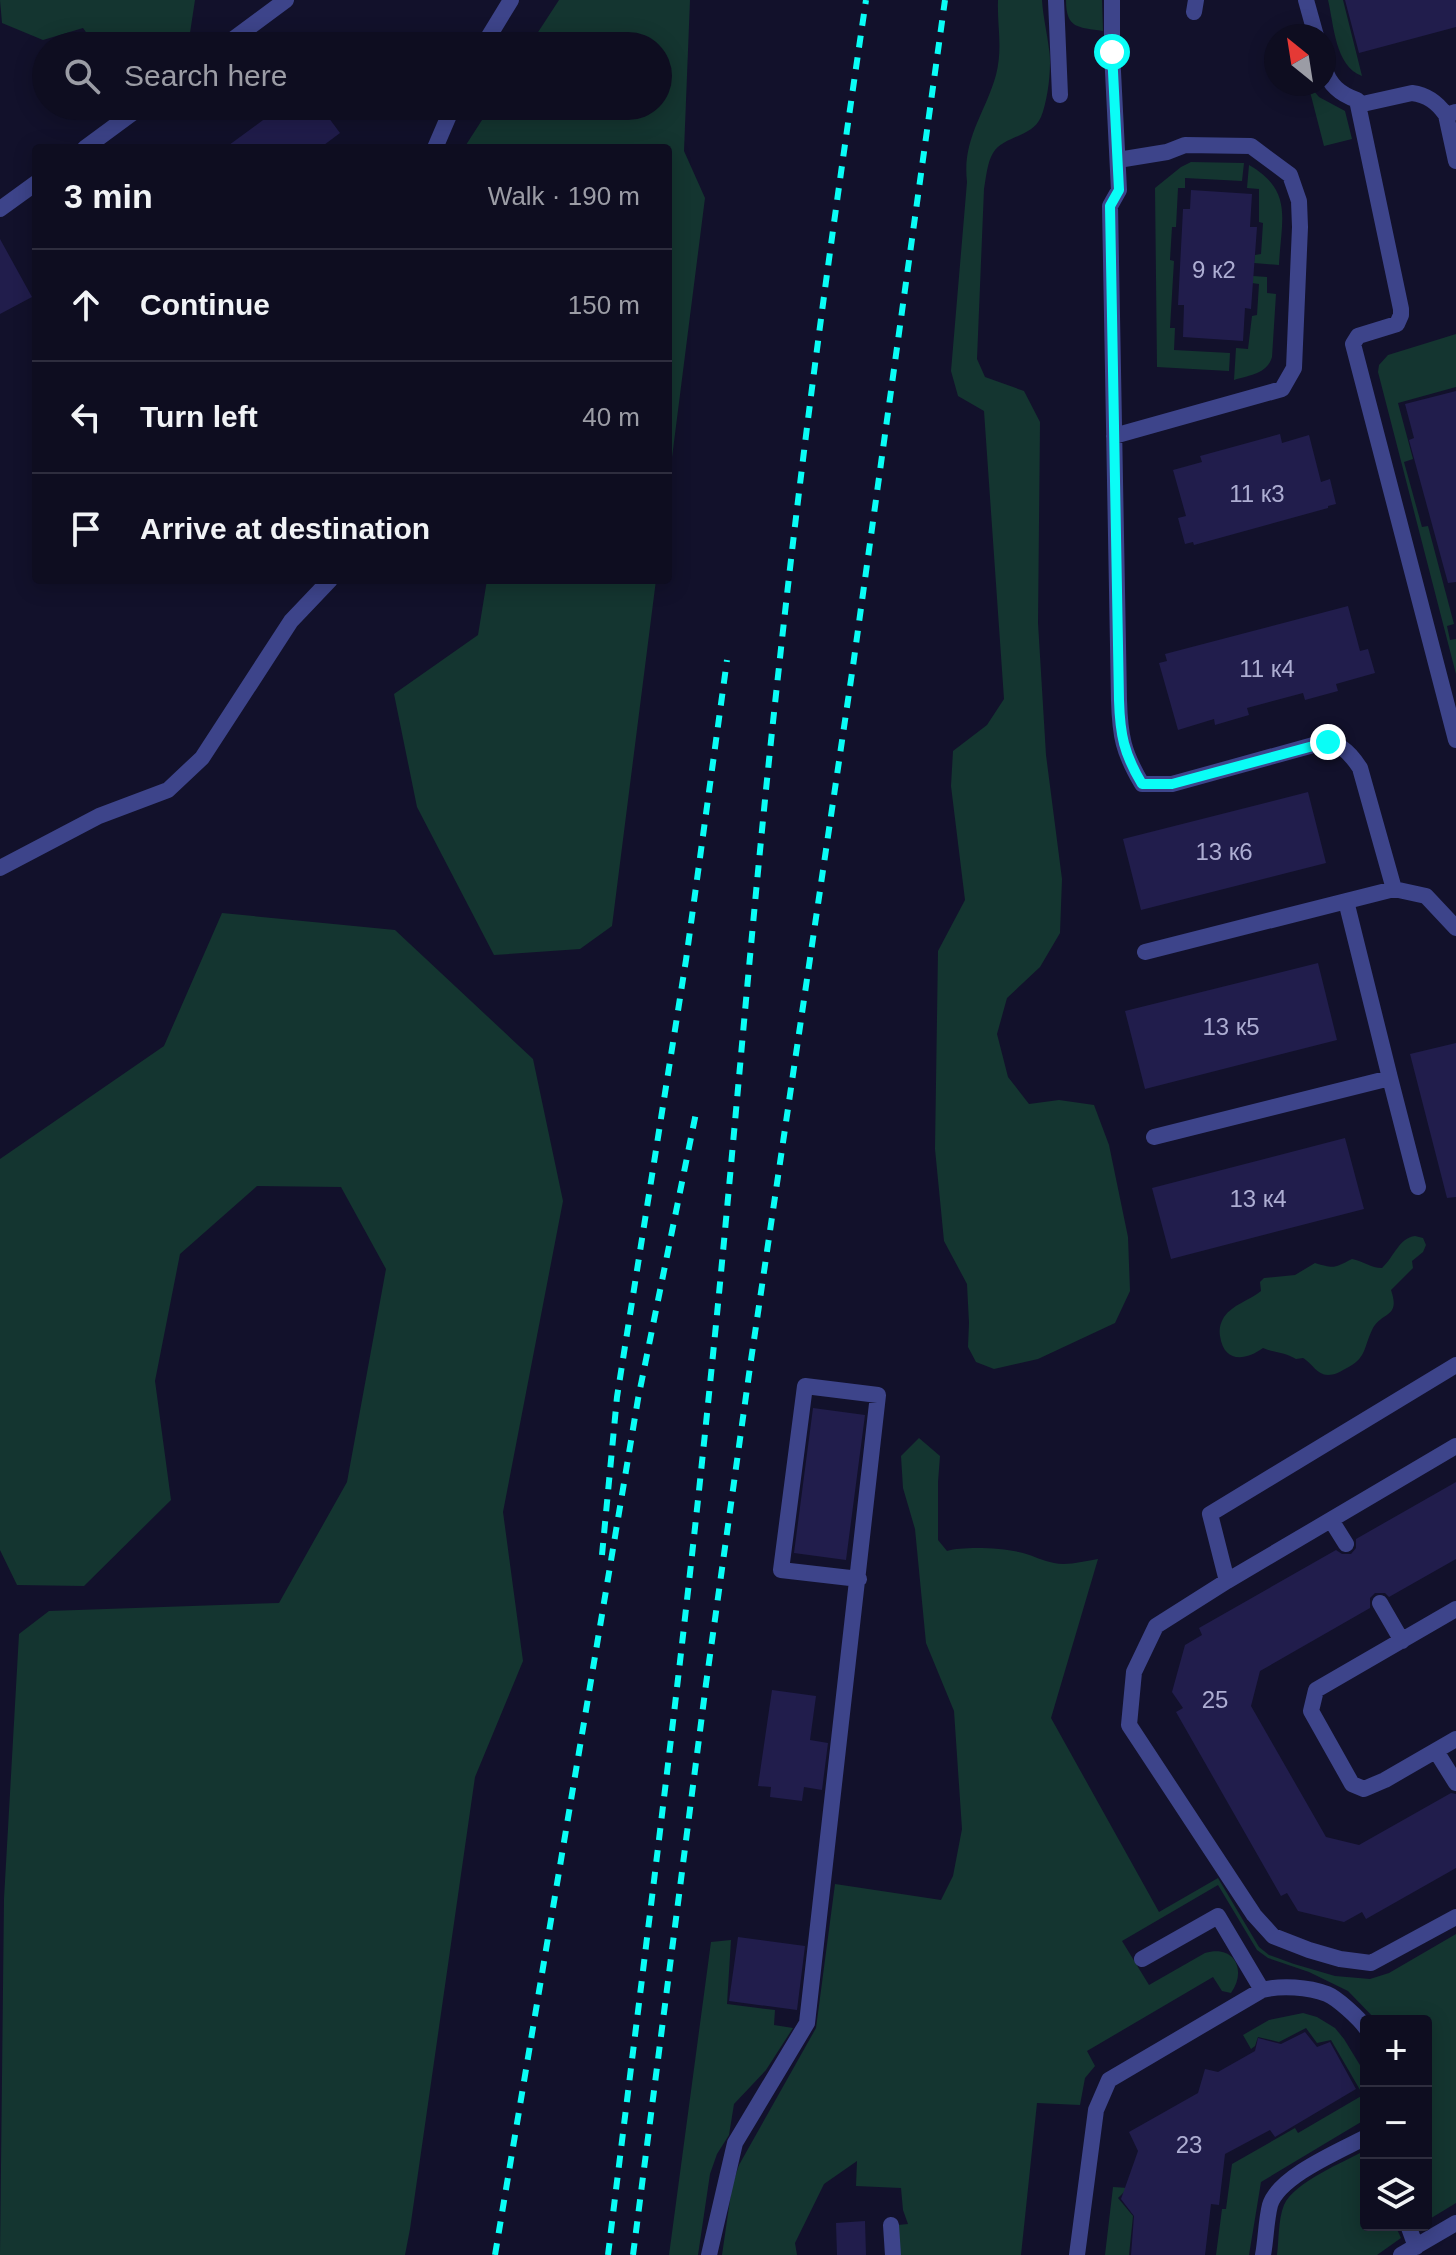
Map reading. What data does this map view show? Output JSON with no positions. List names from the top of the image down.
{
  "house_numbers": [
    "9 к2",
    "11 к3",
    "11 к4",
    "13 к6",
    "13 к5",
    "13 к4",
    "25",
    "23"
  ],
  "north": "top left",
  "page": {
    "search": "Search here",
    "heading": ["3 min", "Walk · 190 m"],
    "list": [
      ["Continue", "150 m"],
      ["Turn left", "40 m"],
      "Arrive at destination"
    ],
    "map_buttons": ["+", "−"]
  }
}
